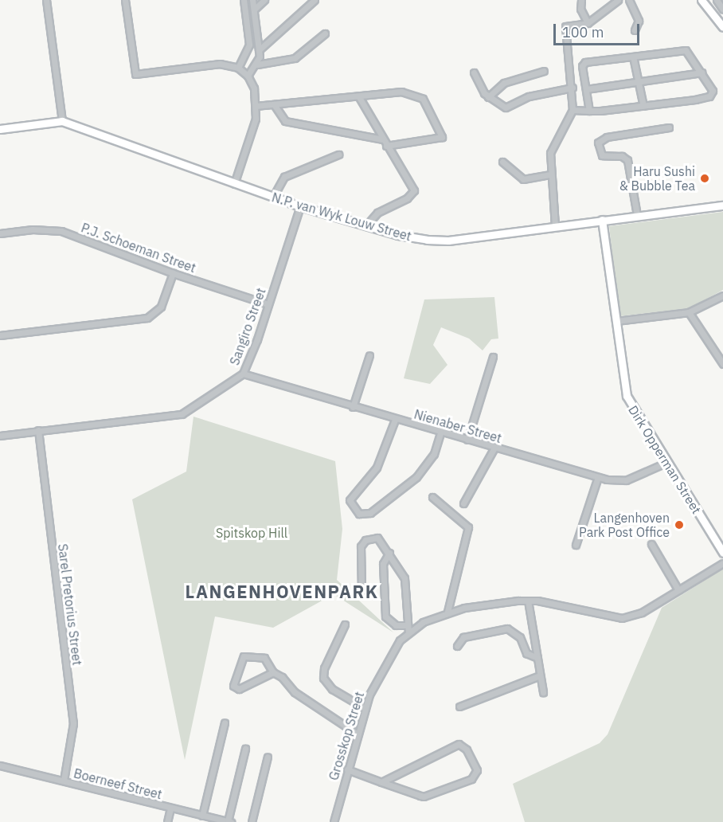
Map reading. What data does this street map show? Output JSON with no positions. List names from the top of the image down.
{
  "streets": {
    "street": [
      "N.P. van Wyk Louw Street",
      "P.J. Schoeman Street",
      "Sangiro Street",
      "Nienaber Street",
      "Dirk Opperman Street",
      "Sarel Pretorius Street",
      "Grosskop Street",
      "Boerneef Street"
    ]
  },
  "crossings": [
    ["N.P. van Wyk Louw Street", "Sangiro Street"],
    ["N.P. van Wyk Louw Street", "Dirk Opperman Street"],
    ["P.J. Schoeman Street", "Sangiro Street"],
    ["Sangiro Street", "Nienaber Street"],
    ["Sangiro Street", "Sarel Pretorius Street"],
    ["Nienaber Street", "Dirk Opperman Street"],
    ["Sarel Pretorius Street", "Boerneef Street"]
  ],
  "districts": ["LANGENHOVENPARK"],
  "parks": ["Spitskop Hill"],
  "places": ["Haru Sushi & Bubble Tea", "Langenhoven Park Post Office"],
  "scale_bar": "100 m"
}
